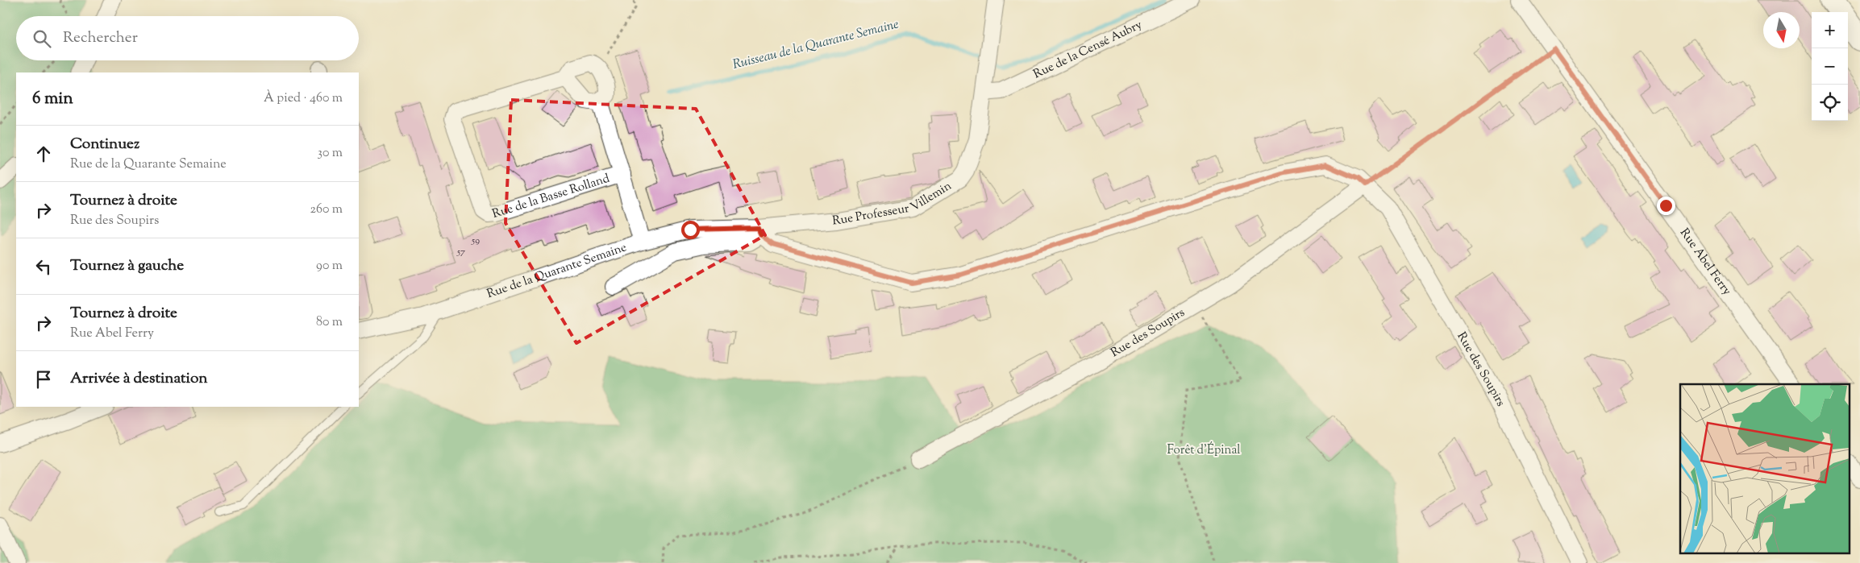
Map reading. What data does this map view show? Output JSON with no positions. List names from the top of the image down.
{
  "streets": {
    "street": [
      "Rue de la Censé Aubry",
      "Rue de la Basse Rolland",
      "Rue Professeur Villemin",
      "Rue Abel Ferry",
      "Rue de la Quarante Semaine",
      "Rue des Soupirs"
    ]
  },
  "crossings": [
    ["Rue de la Censé Aubry", "Rue Professeur Villemin"],
    ["Rue de la Basse Rolland", "Rue de la Quarante Semaine"],
    ["Rue Professeur Villemin", "Rue de la Quarante Semaine"],
    ["Rue Professeur Villemin", "Rue des Soupirs"],
    ["Rue de la Quarante Semaine", "Rue des Soupirs"]
  ],
  "water": ["Ruisseau de la Quarante Semaine"],
  "parks": ["Forêt d'Épinal"],
  "house_numbers": ["59", "57"],
  "north": "bottom",
  "page": {
    "map_buttons": ["+", "−"],
    "search": "Rechercher",
    "heading": ["6 min", "À pied · 460 m"],
    "list": [
      ["Continuez", "Rue de la Quarante Semaine", "30 m"],
      ["Tournez à droite", "Rue des Soupirs", "260 m"],
      ["Tournez à gauche", "90 m"],
      ["Tournez à droite", "Rue Abel Ferry", "80 m"],
      "Arrivée à destination"
    ]
  }
}
